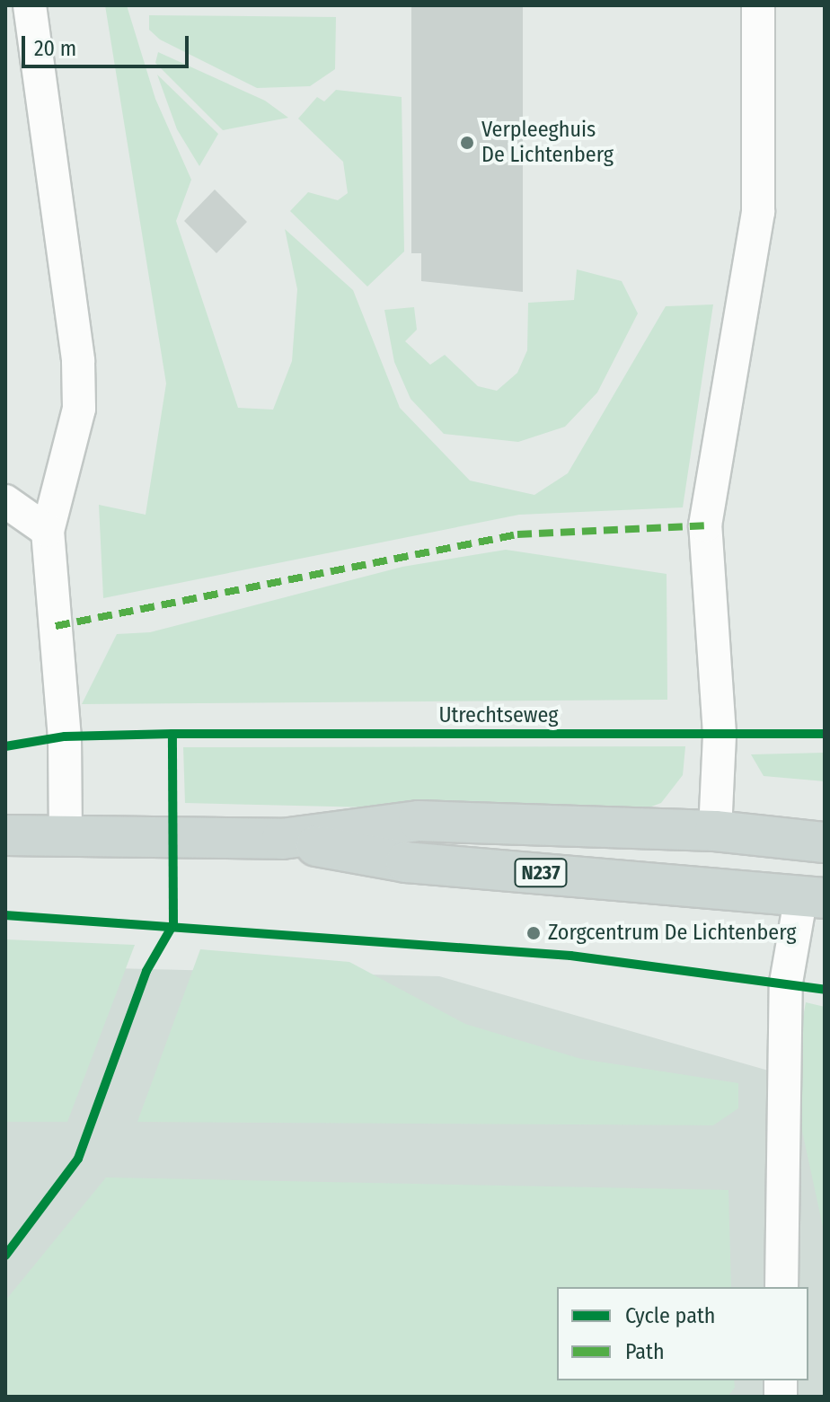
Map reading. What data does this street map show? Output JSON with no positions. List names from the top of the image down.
{
  "streets": {
    "main road": ["N237"],
    "cycle path": ["Utrechtseweg"]
  },
  "places": ["Verpleeghuis De Lichtenberg", "Zorgcentrum De Lichtenberg"],
  "legend": ["Cycle path", "Path"],
  "scale_bar": "20 m"
}
